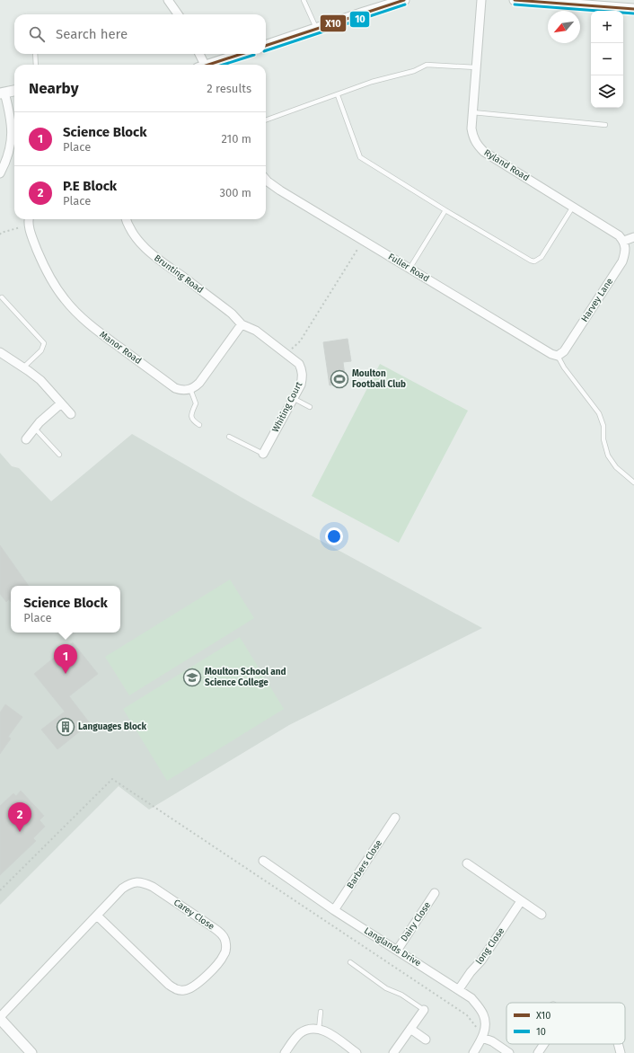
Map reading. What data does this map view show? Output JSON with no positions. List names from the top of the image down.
{
  "streets": {
    "street": [
      "Ryland Road",
      "Fuller Road",
      "Brunting Road",
      "Harvey Lane",
      "Manor Road",
      "Whiting Court",
      "Barbers Close",
      "Carey Close",
      "Dairy Close",
      "long Close",
      "Langlands Drive"
    ]
  },
  "crossings": [
    ["Ryland Road", "Harvey Lane"],
    ["Fuller Road", "Harvey Lane"],
    ["Brunting Road", "Whiting Court"],
    ["Barbers Close", "Langlands Drive"],
    ["Dairy Close", "Langlands Drive"],
    ["long Close", "Langlands Drive"]
  ],
  "places": {
    "sports": ["Moulton Football Club"],
    "school or university": ["Moulton School and Science College"],
    "building": ["Languages Block"]
  },
  "lines": ["transit line X10", "transit line 10"],
  "legend": ["X10", "10"],
  "north": "bottom left",
  "page": {
    "map_buttons": ["+", "−"],
    "search": "Search here",
    "heading": ["Nearby", "2 results"],
    "list": [
      {
        "mark": "1",
        "name": "Science Block",
        "note": "Place",
        "value": "210 m"
      },
      {
        "mark": "2",
        "name": "P.E Block",
        "note": "Place",
        "value": "300 m"
      }
    ],
    "popup": ["Science Block", "Place"],
    "pins": ["1", "2"]
  }
}
